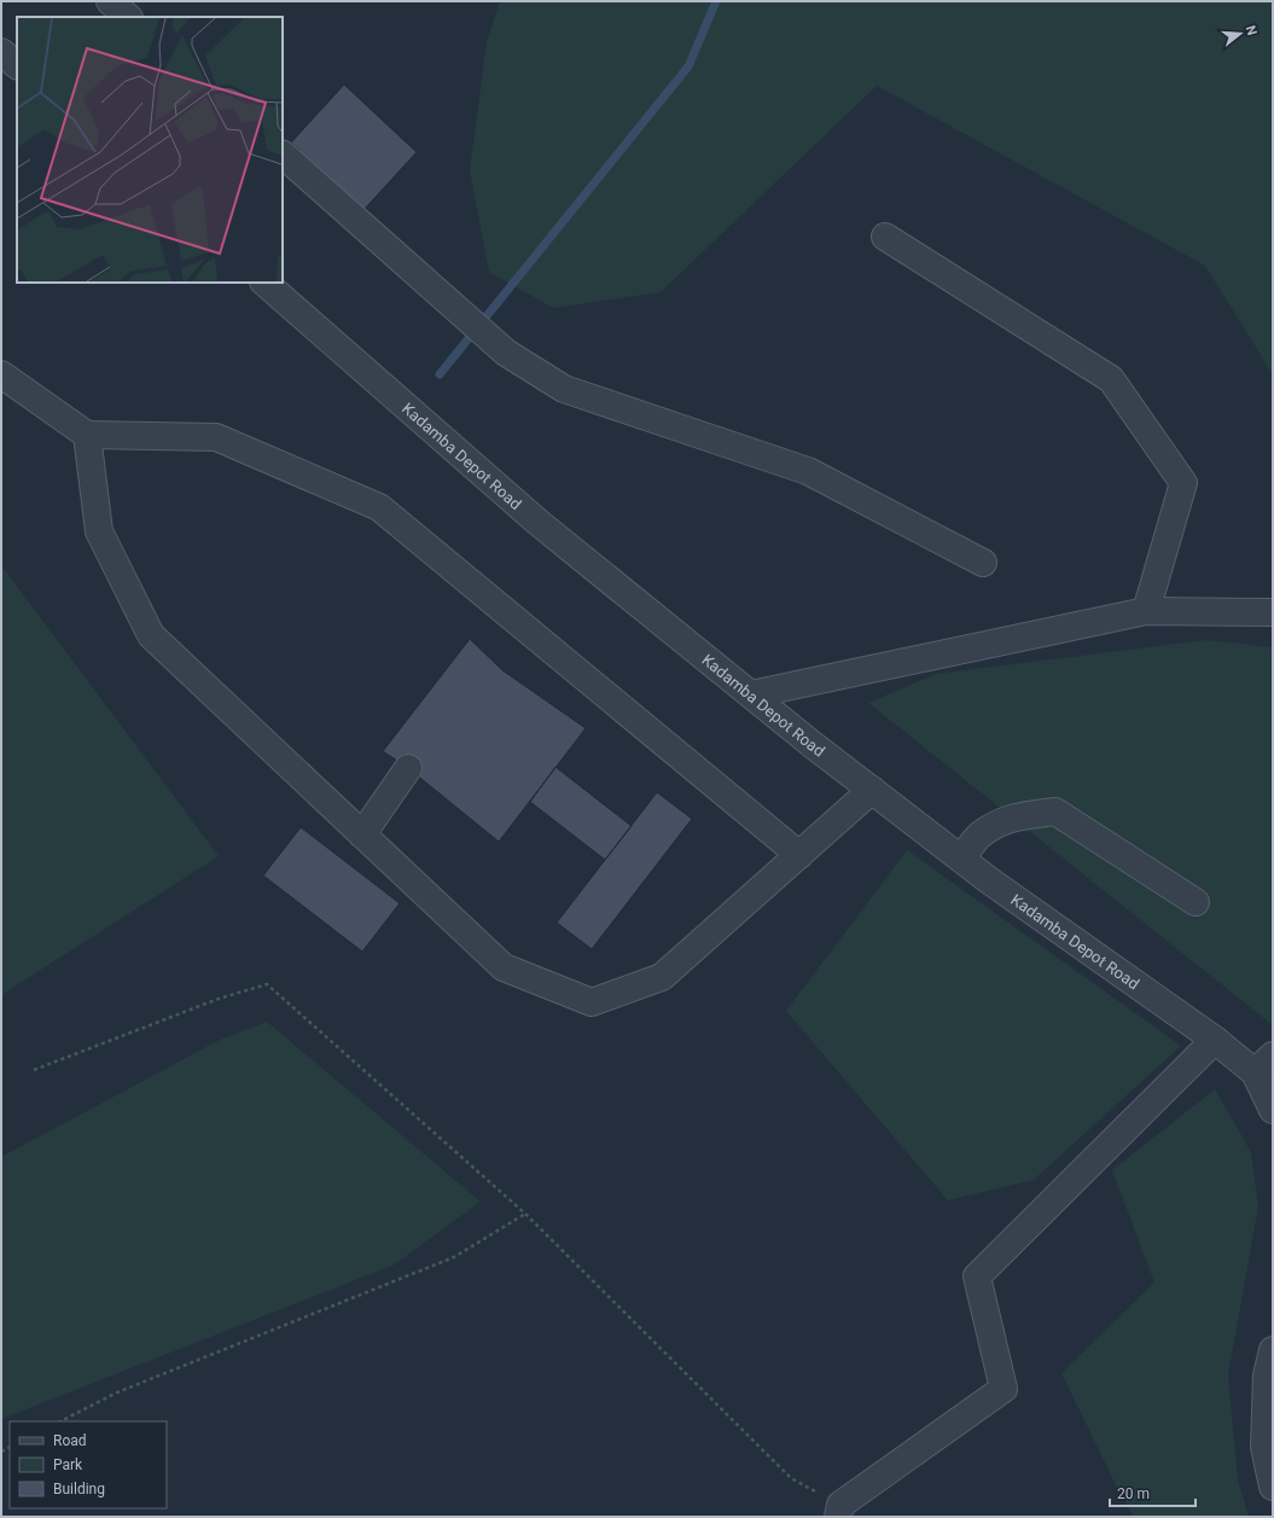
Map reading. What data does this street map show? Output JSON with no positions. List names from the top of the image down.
{
  "streets": {
    "street": ["Kadamba Depot Road"]
  },
  "legend": ["Road", "Park", "Building"],
  "scale_bar": "20 m",
  "north": "right"
}
